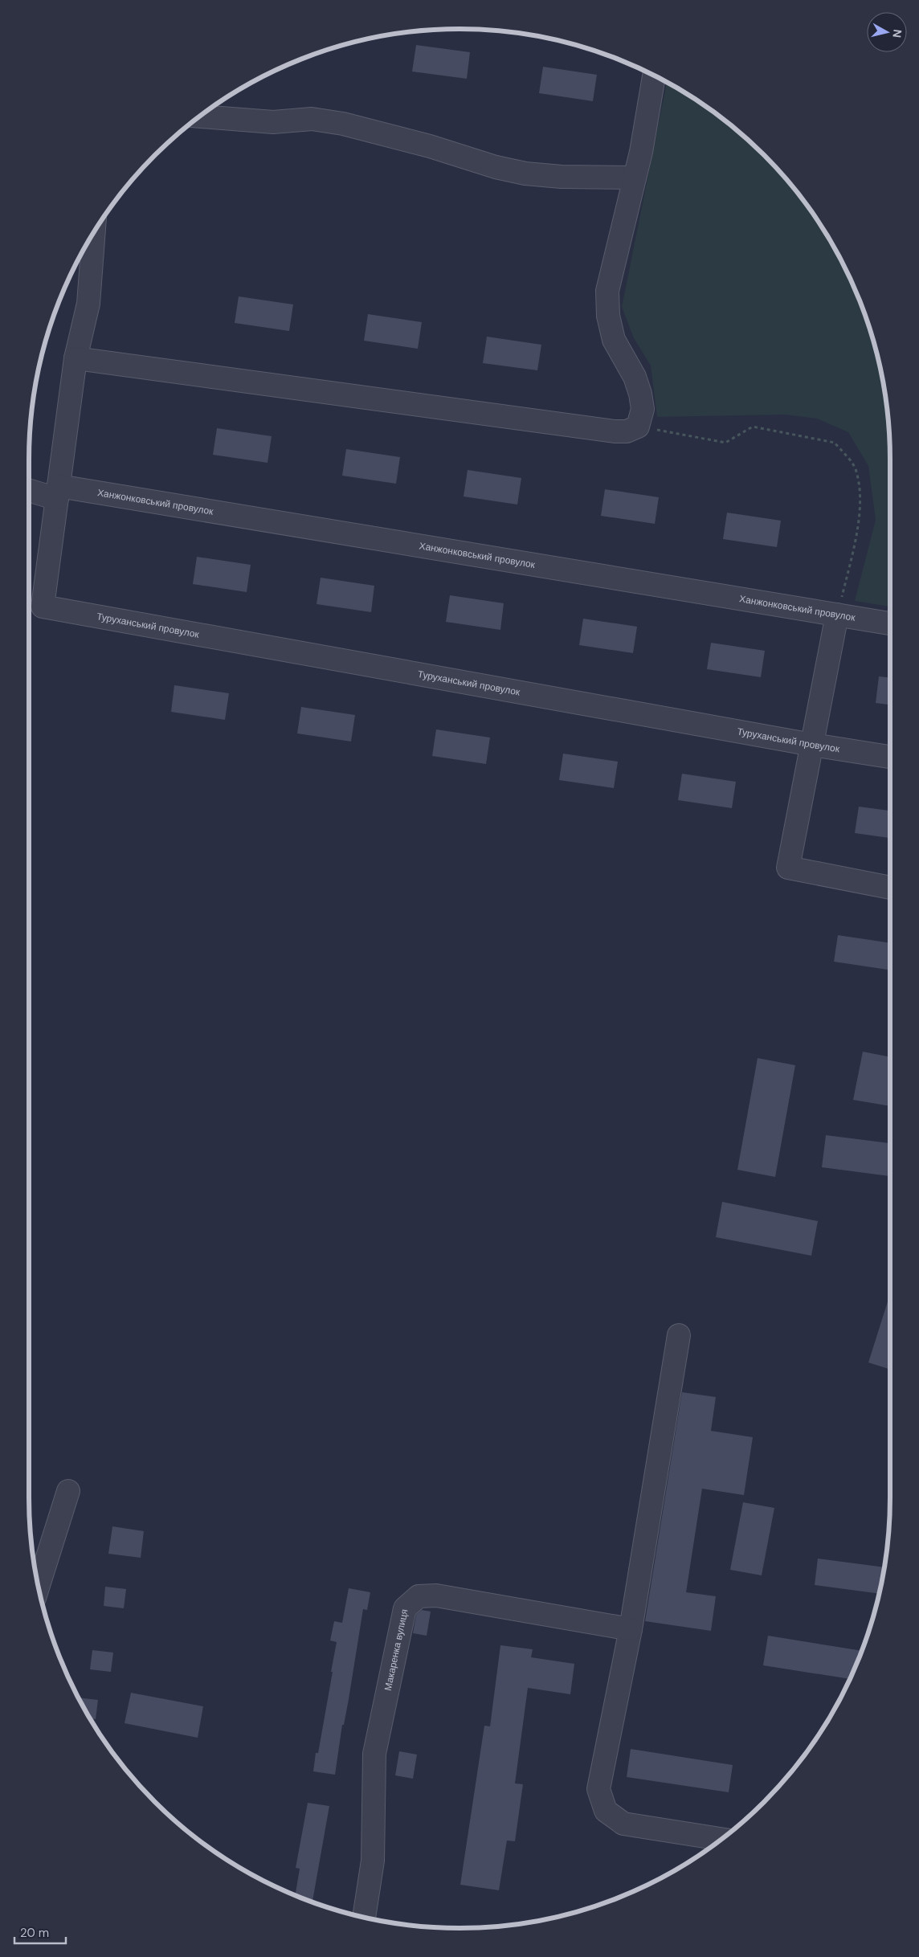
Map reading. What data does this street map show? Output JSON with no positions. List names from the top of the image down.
{
  "streets": {
    "street": ["Ханжонковський провулок", "Туруханський провулок", "Макаренка вулиця"]
  },
  "crossings": [
    ["Ханжонковський провулок", "Туруханський провулок"]
  ],
  "scale_bar": "20 m",
  "north": "right"
}
